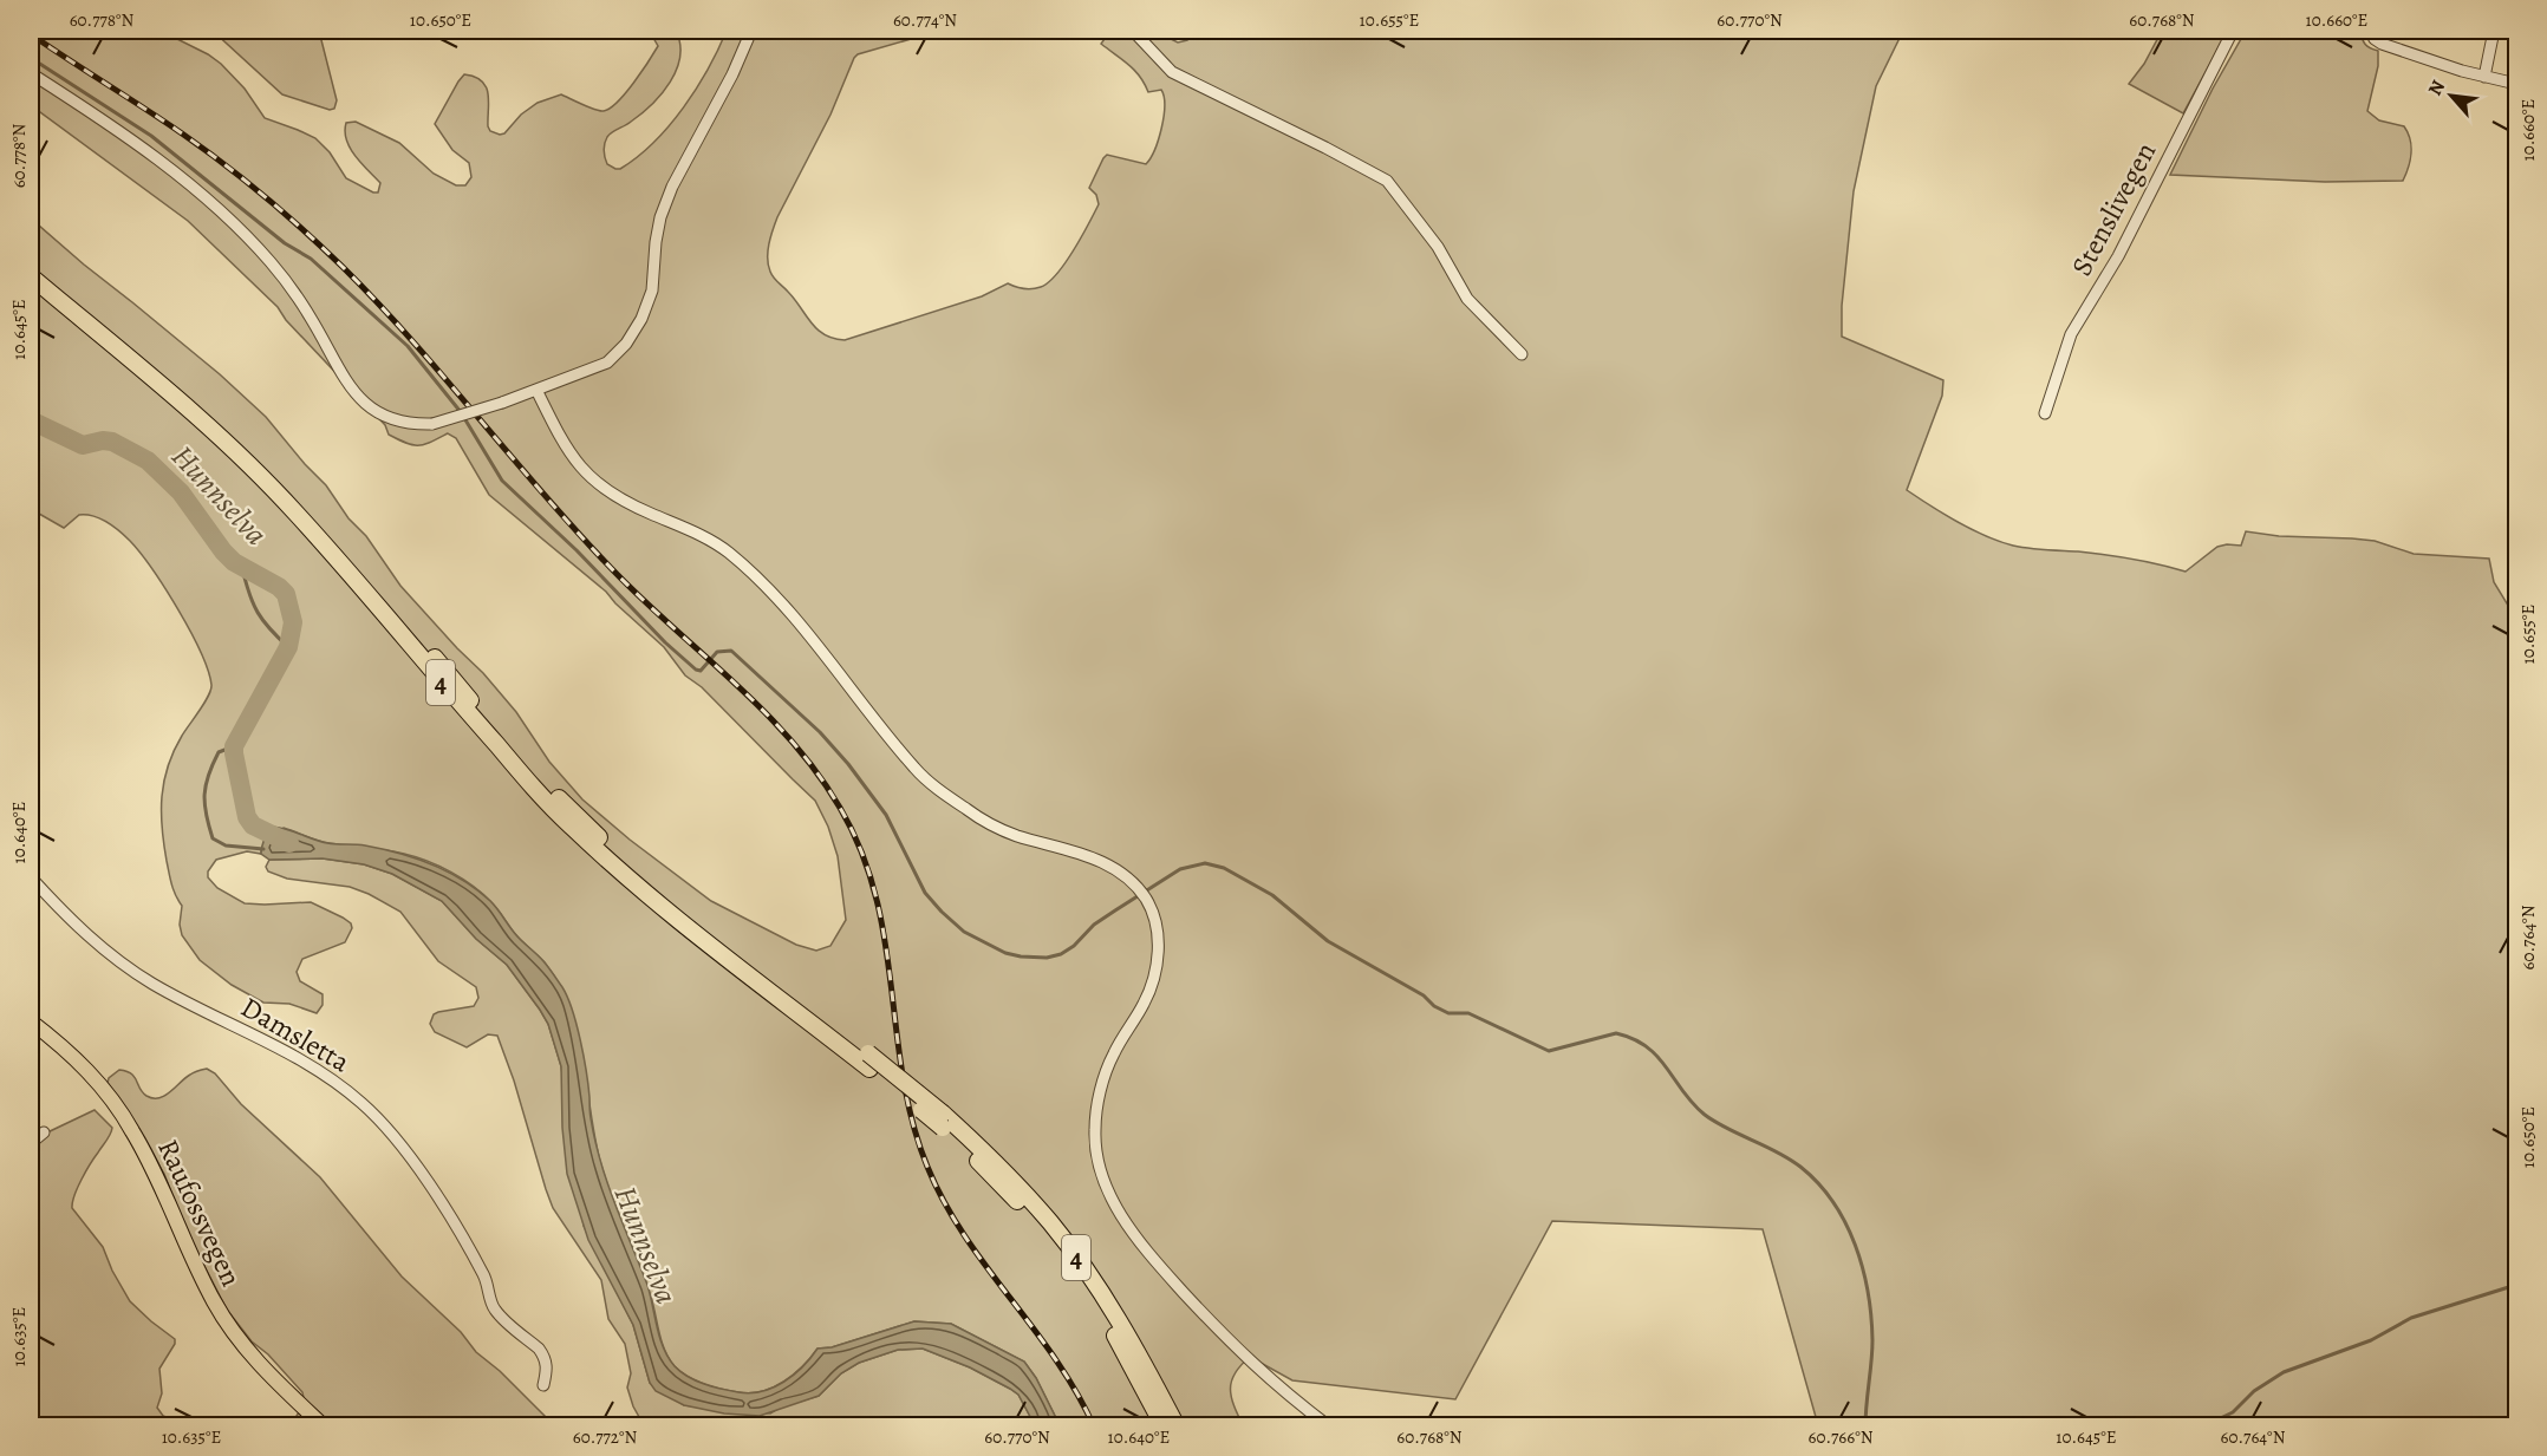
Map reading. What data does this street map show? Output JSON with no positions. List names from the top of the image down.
{
  "streets": {
    "highway": ["4"],
    "main road": ["Raufossvegen"],
    "street": ["Stenslivegen", "Damsletta"]
  },
  "water": ["Hunnselva"],
  "north": "top left",
  "coordinates": [
    "60.778°N",
    "10.650°E",
    "60.774°N",
    "10.655°E",
    "60.770°N",
    "60.768°N",
    "10.660°E",
    "10.645°E",
    "10.640°E",
    "60.764°N",
    "10.635°E",
    "60.772°N",
    "60.766°N"
  ]
}
